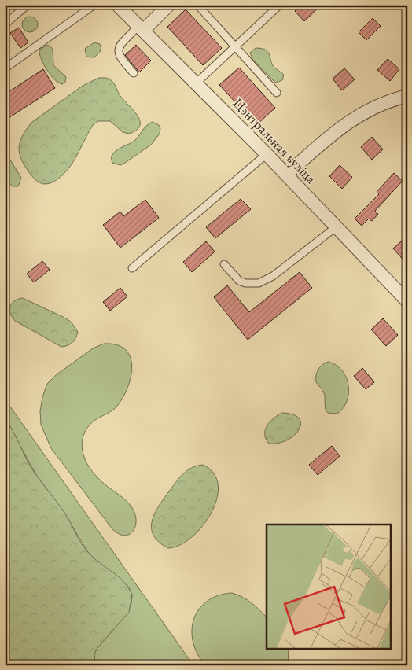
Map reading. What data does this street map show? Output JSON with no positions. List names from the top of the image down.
{
  "streets": {
    "street": ["Цэнтральная вуліца"]
  }
}
